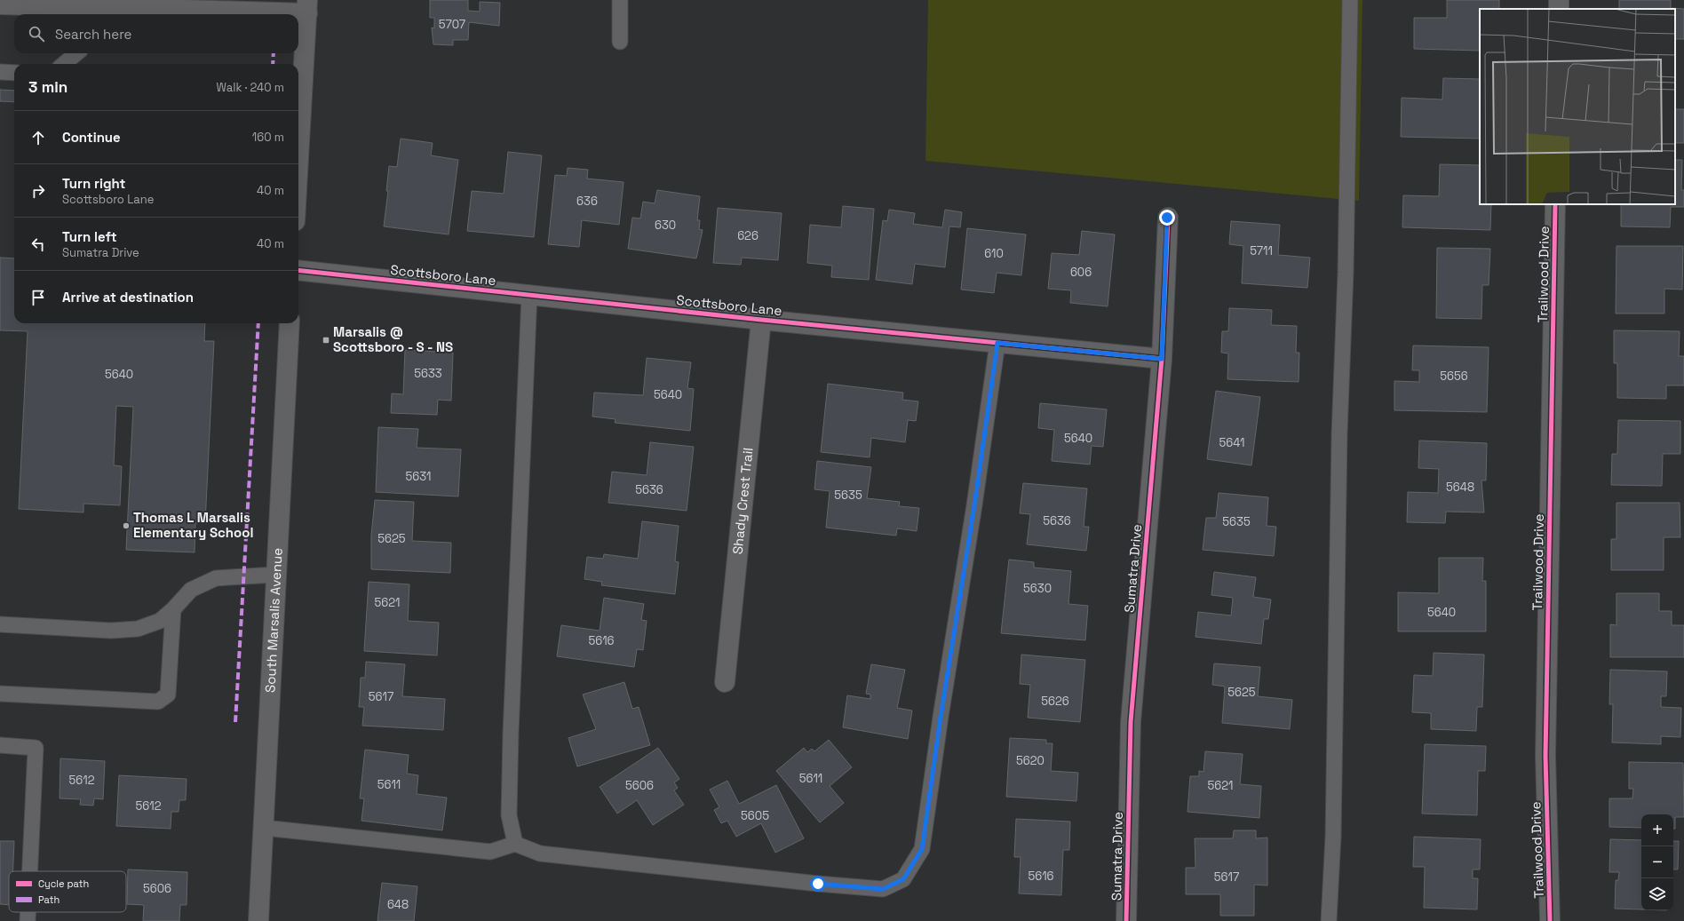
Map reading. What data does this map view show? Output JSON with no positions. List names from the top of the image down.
{
  "streets": {
    "street": [
      "Trailwood Drive",
      "Scottsboro Lane",
      "Shady Crest Trail",
      "Sumatra Drive",
      "South Marsalis Avenue"
    ]
  },
  "crossings": [
    ["Scottsboro Lane", "Shady Crest Trail"],
    ["Scottsboro Lane", "Sumatra Drive"]
  ],
  "places": {
    "transit": ["Marsalis @ Scottsboro - S - NS"],
    "other": ["Thomas L Marsalis Elementary School"]
  },
  "house_numbers": [
    "5707",
    "636",
    "630",
    "626",
    "5711",
    "610",
    "606",
    "5633",
    "5640",
    "5656",
    "5640",
    "5640",
    "5641",
    "5631",
    "5648",
    "5636",
    "5635",
    "5636",
    "5635",
    "5625",
    "5630",
    "5621",
    "5640",
    "5616",
    "5625",
    "5617",
    "5626",
    "5620",
    "5611",
    "5612",
    "5611",
    "5606",
    "5621",
    "5612",
    "5605",
    "5616",
    "5617",
    "5606",
    "648"
  ],
  "legend": ["Cycle path", "Path"],
  "page": {
    "search": "Search here",
    "heading": ["3 min", "Walk · 240 m"],
    "list": [
      ["Continue", "160 m"],
      ["Turn right", "Scottsboro Lane", "40 m"],
      ["Turn left", "Sumatra Drive", "40 m"],
      "Arrive at destination"
    ],
    "map_buttons": ["+", "−"]
  }
}
